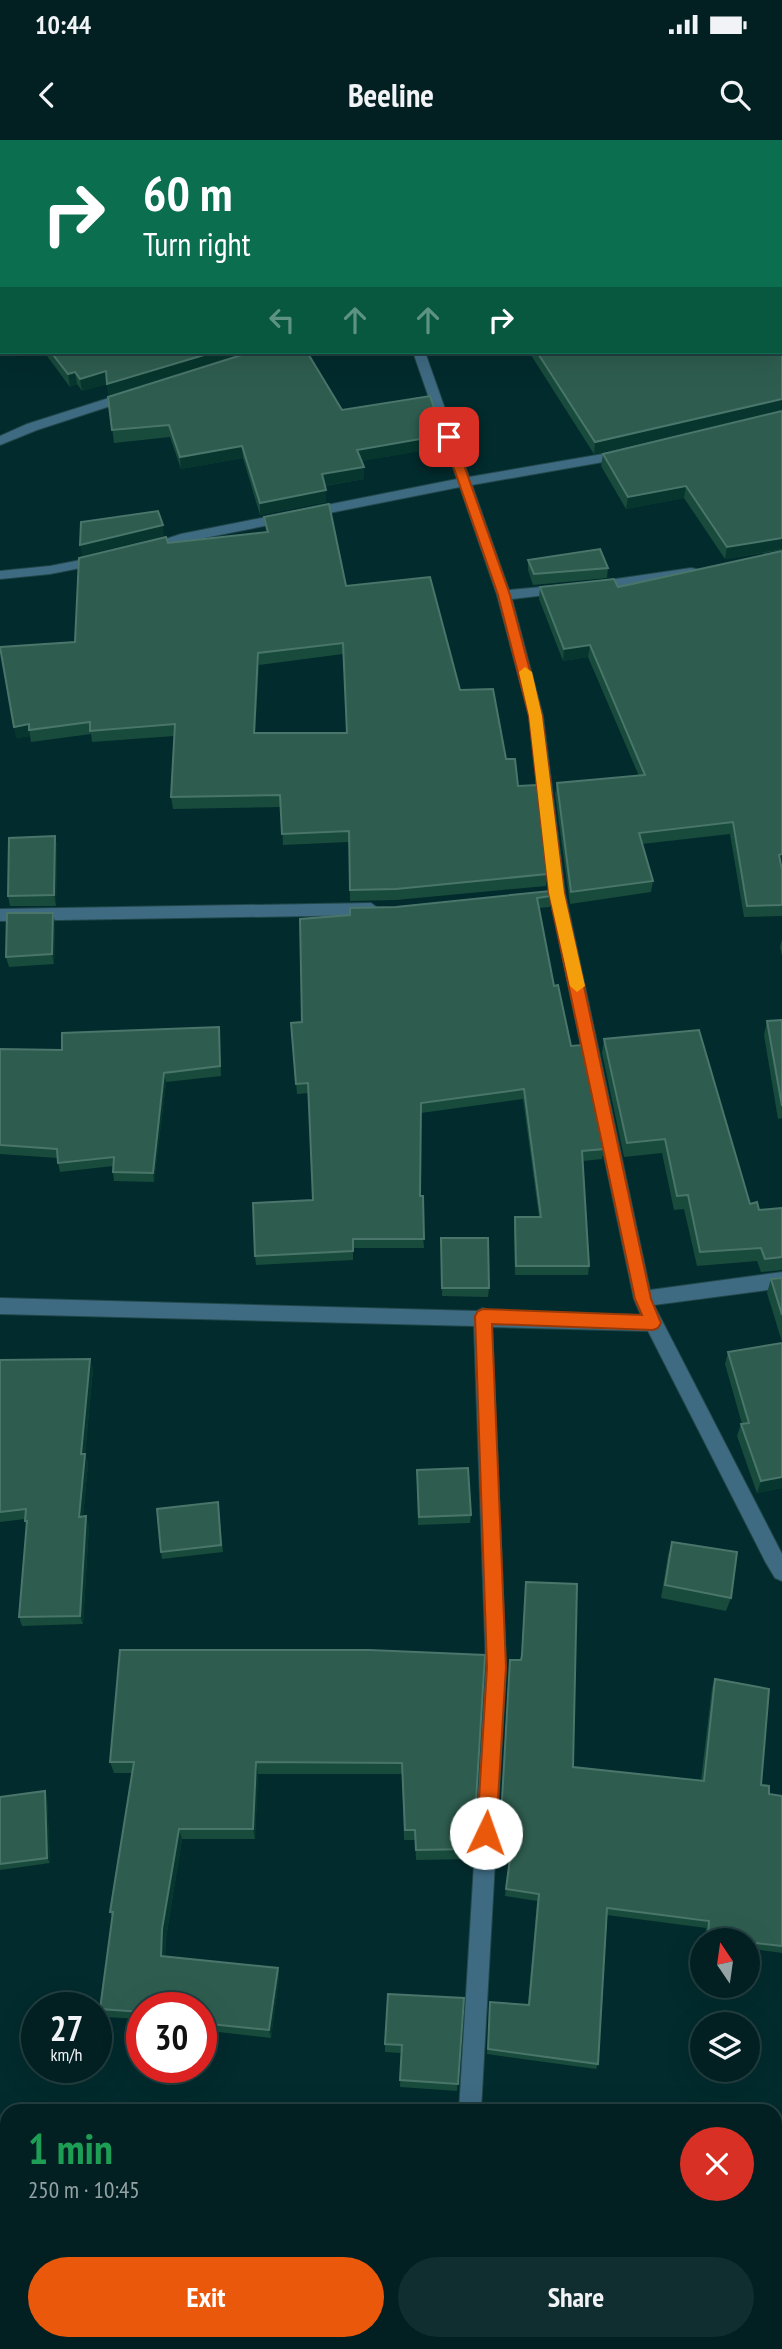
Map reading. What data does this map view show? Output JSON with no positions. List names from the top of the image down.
{
  "north": "top",
  "page": {
    "status": "10:44",
    "header": "Beeline",
    "turn": ["60 m", "Turn right"],
    "speed": "27 km/h",
    "limit": "30",
    "heading": ["1 min", "250 m · 10:45"],
    "buttons": ["Exit", "Share"]
  }
}
